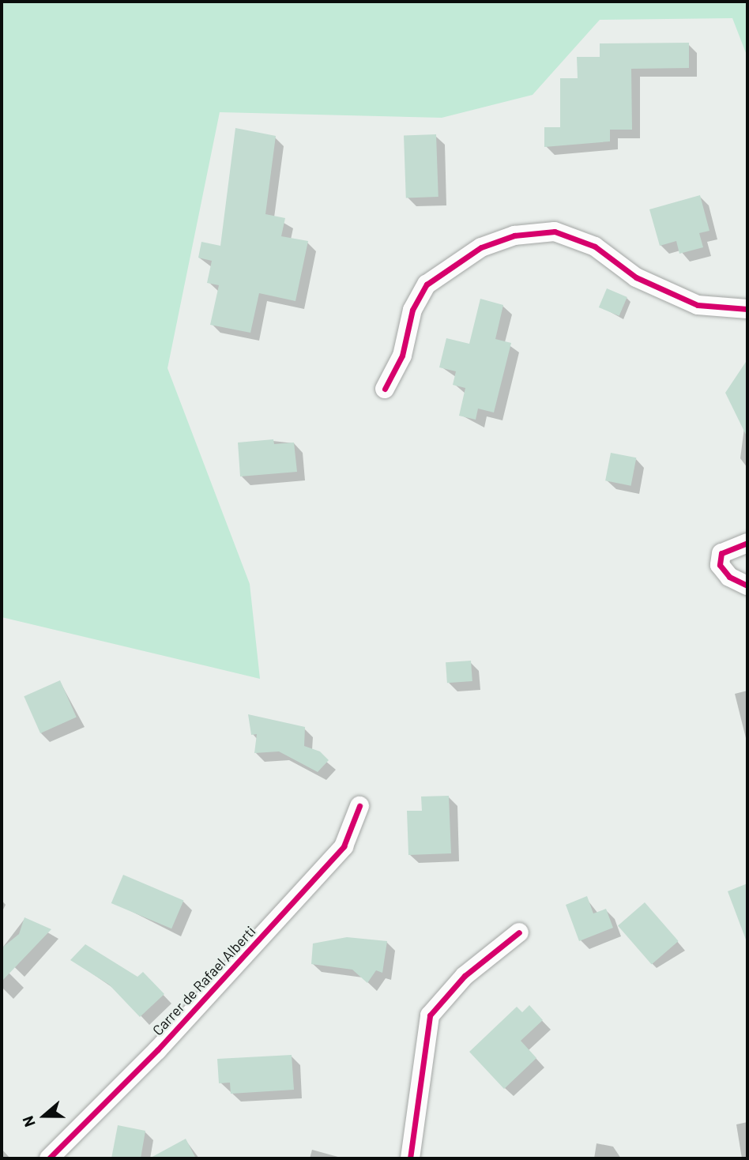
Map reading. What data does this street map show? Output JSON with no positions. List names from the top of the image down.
{
  "streets": {
    "street": ["Carrer de Rafael Alberti"]
  },
  "north": "left"
}
